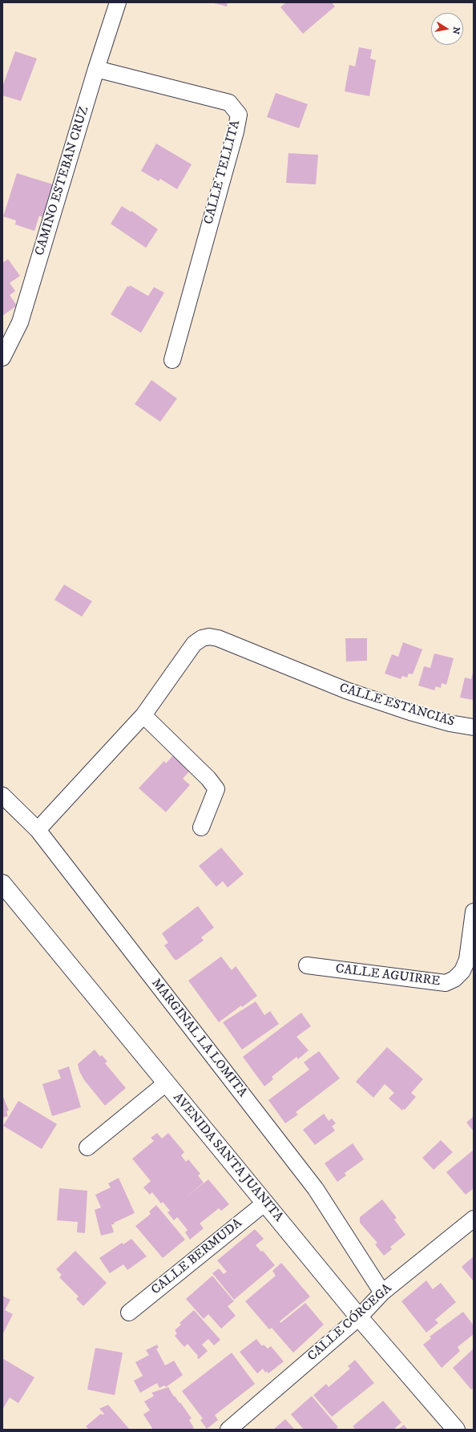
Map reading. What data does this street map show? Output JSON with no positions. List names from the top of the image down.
{
  "streets": {
    "street": [
      "CALLE TELLITA",
      "CAMINO ESTEBAN CRUZ",
      "CALLE ESTANCIAS",
      "CALLE AGUIRRE",
      "MARGINAL LA LOMITA",
      "AVENIDA SANTA JUANITA",
      "CALLE BERMUDA",
      "CALLE CÓRCEGA"
    ]
  },
  "crossings": [
    ["CALLE TELLITA", "CAMINO ESTEBAN CRUZ"],
    ["CALLE ESTANCIAS", "MARGINAL LA LOMITA"],
    ["MARGINAL LA LOMITA", "CALLE CÓRCEGA"],
    ["AVENIDA SANTA JUANITA", "CALLE BERMUDA"],
    ["AVENIDA SANTA JUANITA", "CALLE CÓRCEGA"]
  ],
  "north": "right"
}
